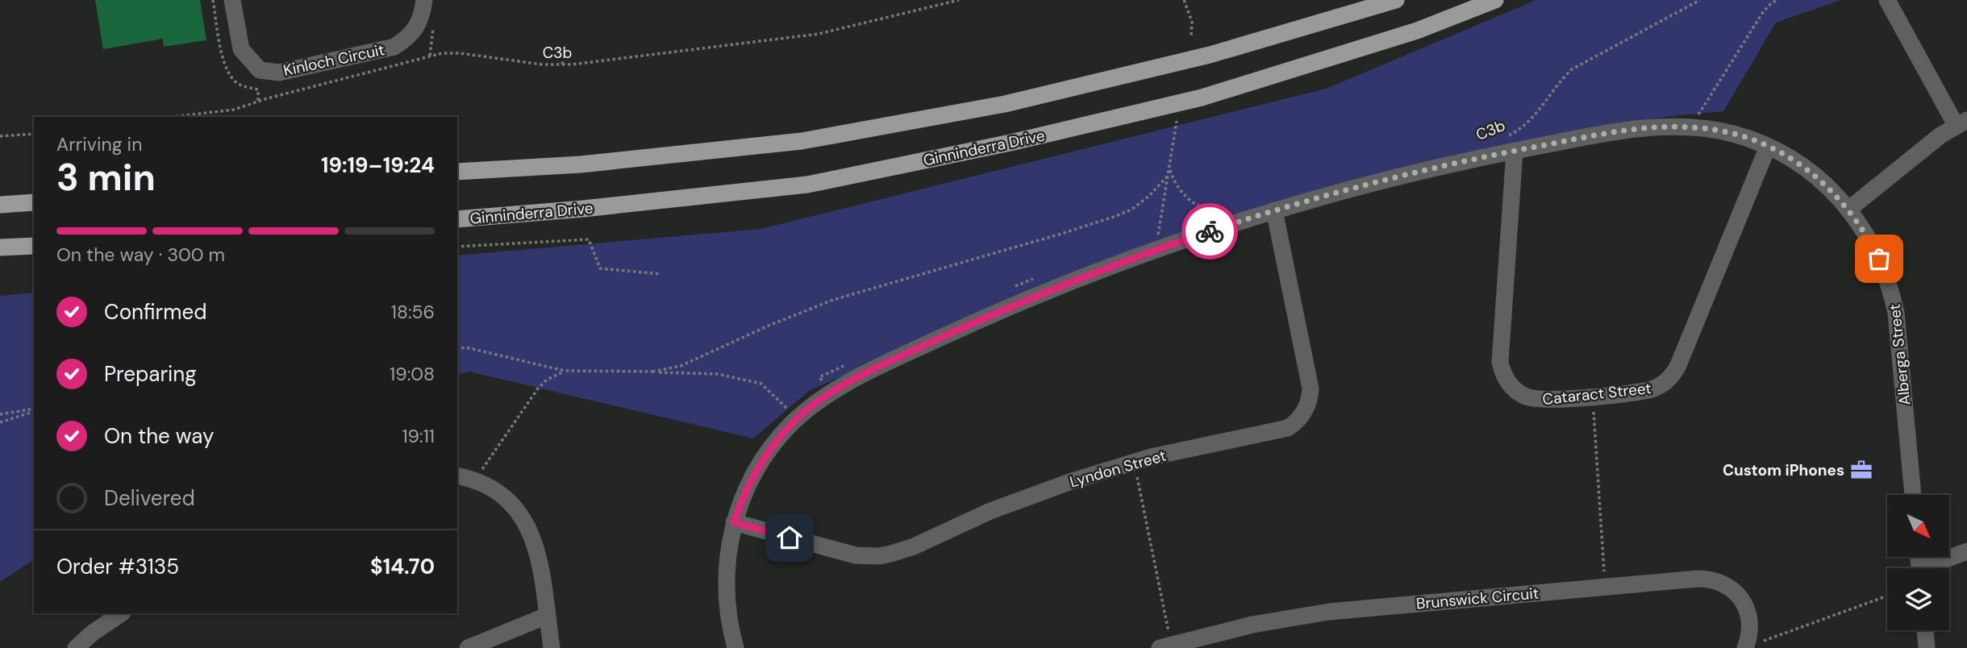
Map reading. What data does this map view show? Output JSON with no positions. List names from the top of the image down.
{
  "streets": {
    "main road": ["Ginninderra Drive"],
    "street": [
      "Kinloch Circuit",
      "Alberga Street",
      "Cataract Street",
      "Lyndon Street",
      "Brunswick Circuit"
    ],
    "path": ["C3b"]
  },
  "crossings": [
    ["C3b", "Alberga Street"],
    ["C3b", "Cataract Street"],
    ["Alberga Street", "Cataract Street"],
    ["Alberga Street", "Lyndon Street"]
  ],
  "places": {
    "office": ["Custom iPhones"]
  },
  "north": "bottom right",
  "page": {
    "heading": ["3 min", "Arriving in", "19:19–19:24"],
    "panel": ["Order #3135", "$14.70"],
    "bar": "On the way · 300 m",
    "list": [
      ["Confirmed", "18:56"],
      ["Preparing", "19:08"],
      ["On the way", "19:11"],
      "Delivered"
    ]
  }
}
